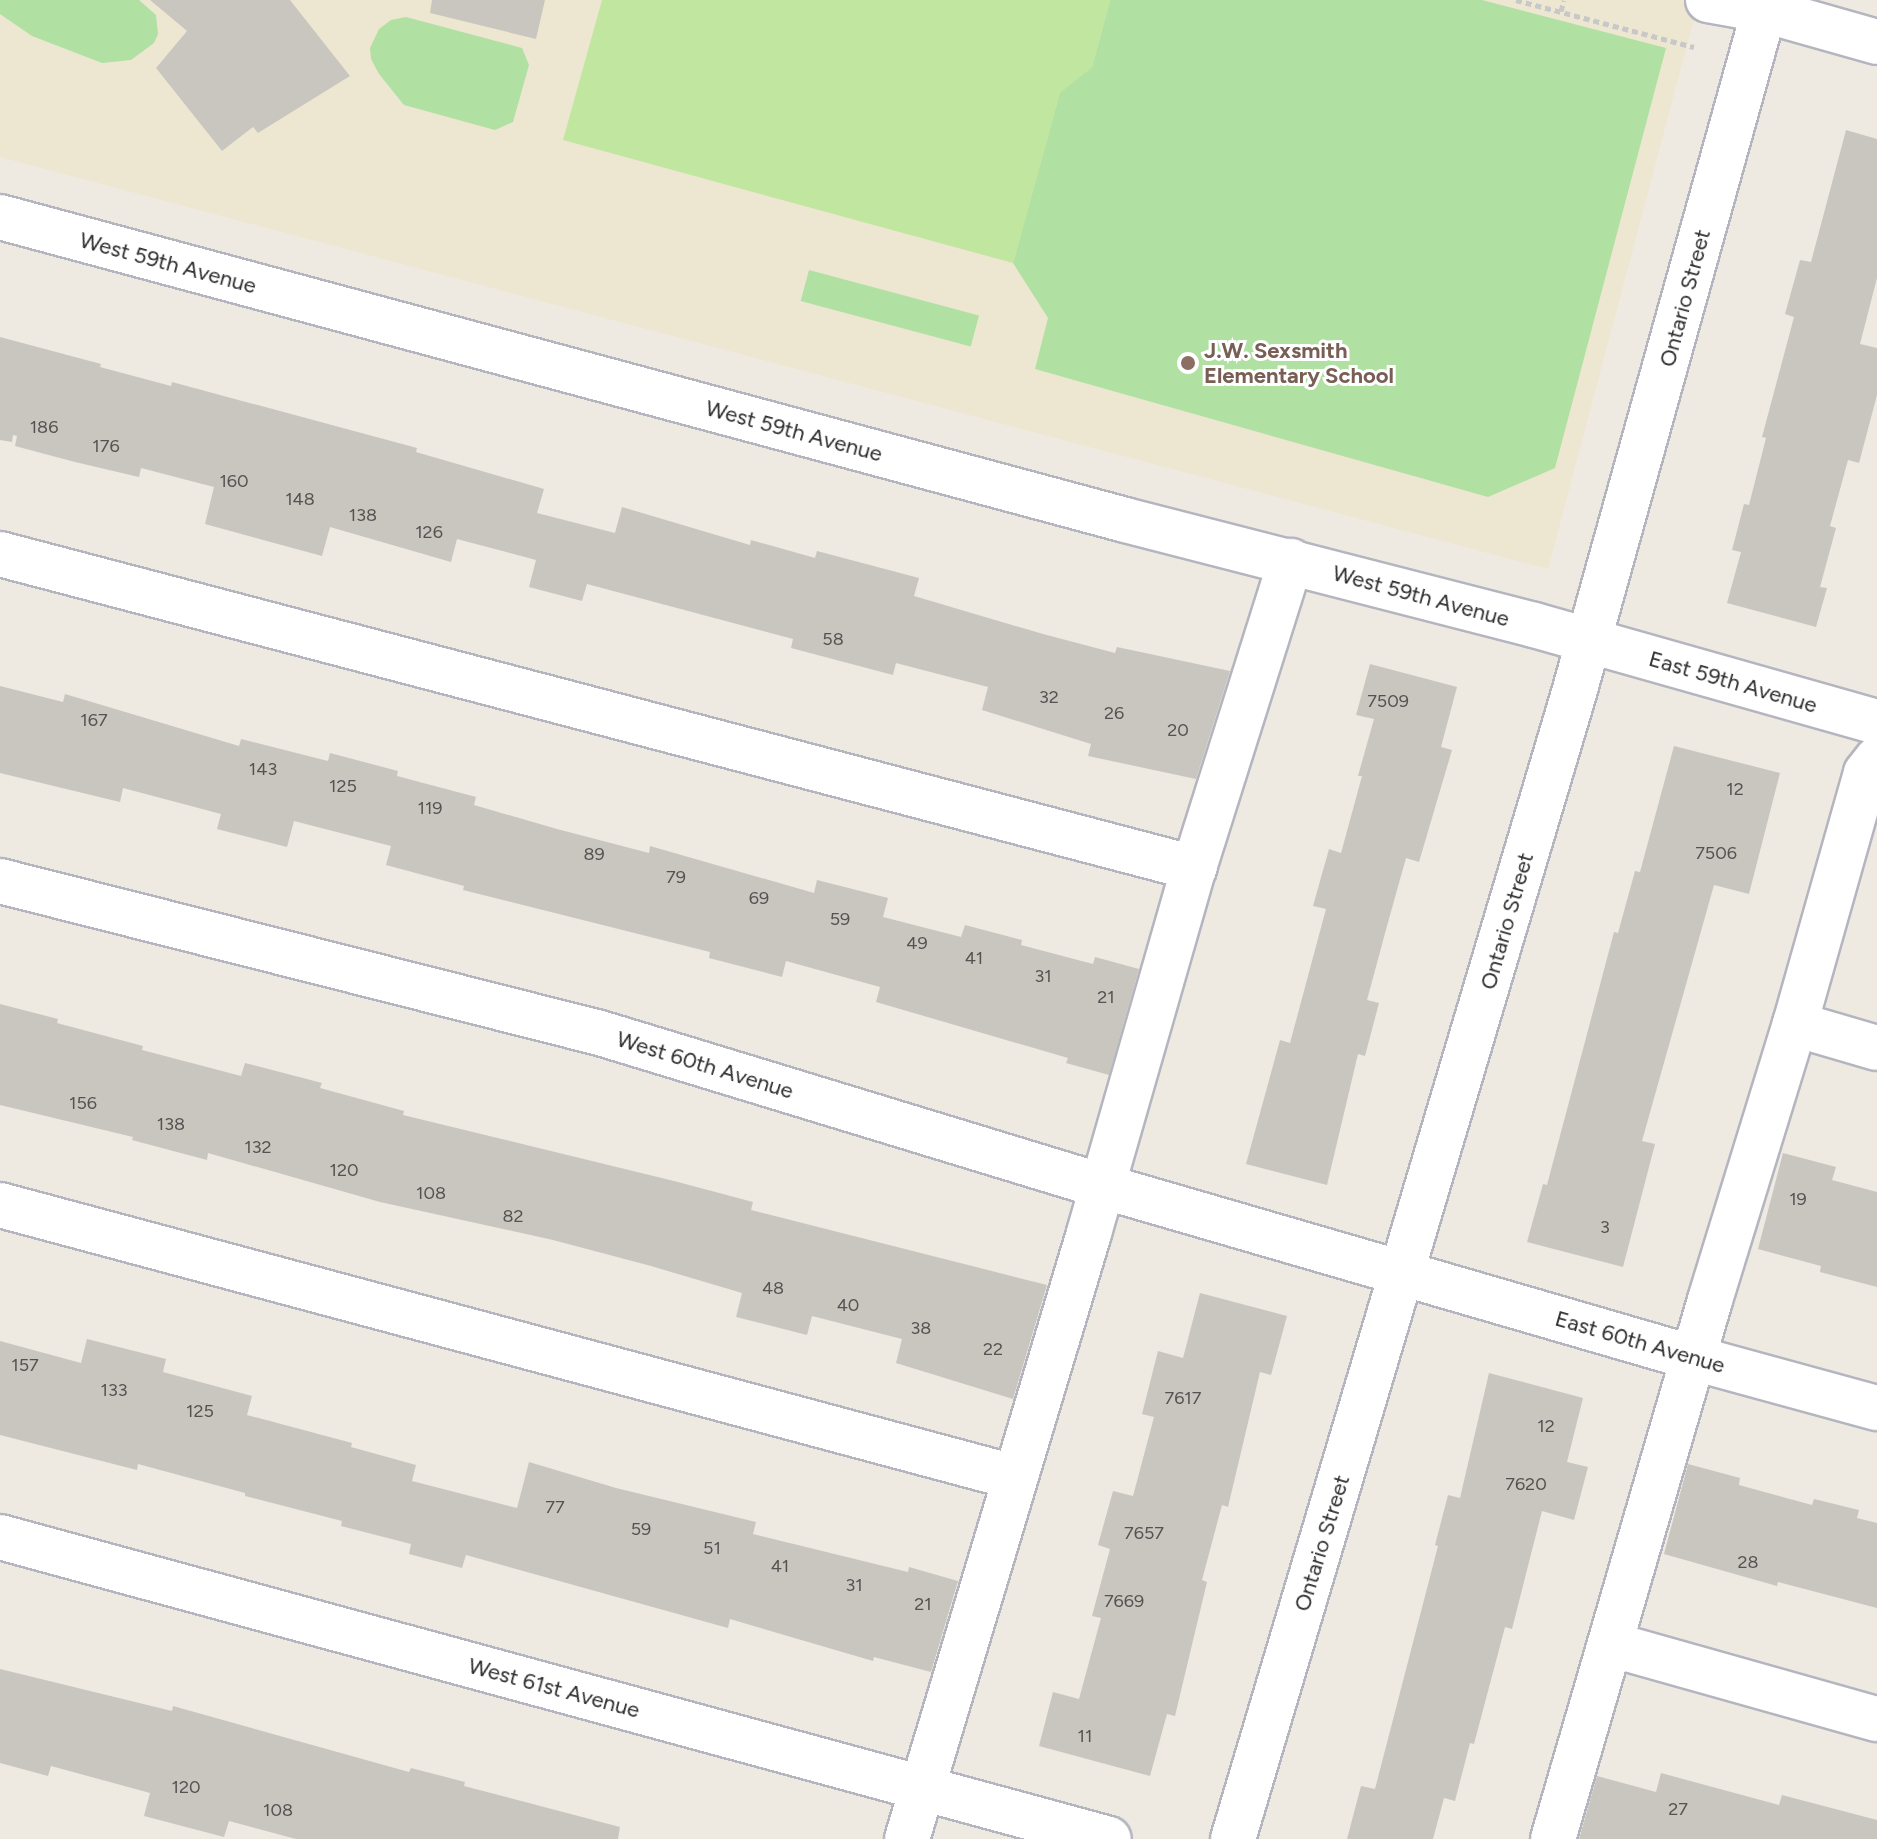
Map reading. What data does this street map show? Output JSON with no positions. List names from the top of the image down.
{
  "streets": {
    "street": [
      "West 59th Avenue",
      "Ontario Street",
      "East 59th Avenue",
      "West 60th Avenue",
      "East 60th Avenue",
      "West 61st Avenue"
    ]
  },
  "crossings": [
    ["West 59th Avenue", "Ontario Street"],
    ["West 59th Avenue", "East 59th Avenue"],
    ["Ontario Street", "East 59th Avenue"],
    ["Ontario Street", "West 60th Avenue"],
    ["Ontario Street", "East 60th Avenue"],
    ["West 60th Avenue", "East 60th Avenue"]
  ],
  "places": ["J.W. Sexsmith Elementary School"],
  "house_numbers": [
    "186",
    "176",
    "160",
    "148",
    "138",
    "126",
    "58",
    "32",
    "7509",
    "26",
    "167",
    "20",
    "143",
    "125",
    "12",
    "119",
    "7506",
    "89",
    "79",
    "69",
    "59",
    "49",
    "41",
    "31",
    "21",
    "156",
    "138",
    "132",
    "120",
    "108",
    "19",
    "82",
    "3",
    "48",
    "40",
    "38",
    "22",
    "157",
    "133",
    "7617",
    "125",
    "12",
    "7620",
    "77",
    "59",
    "7657",
    "51",
    "28",
    "41",
    "31",
    "7669",
    "21",
    "11",
    "120",
    "27",
    "108"
  ]
}
